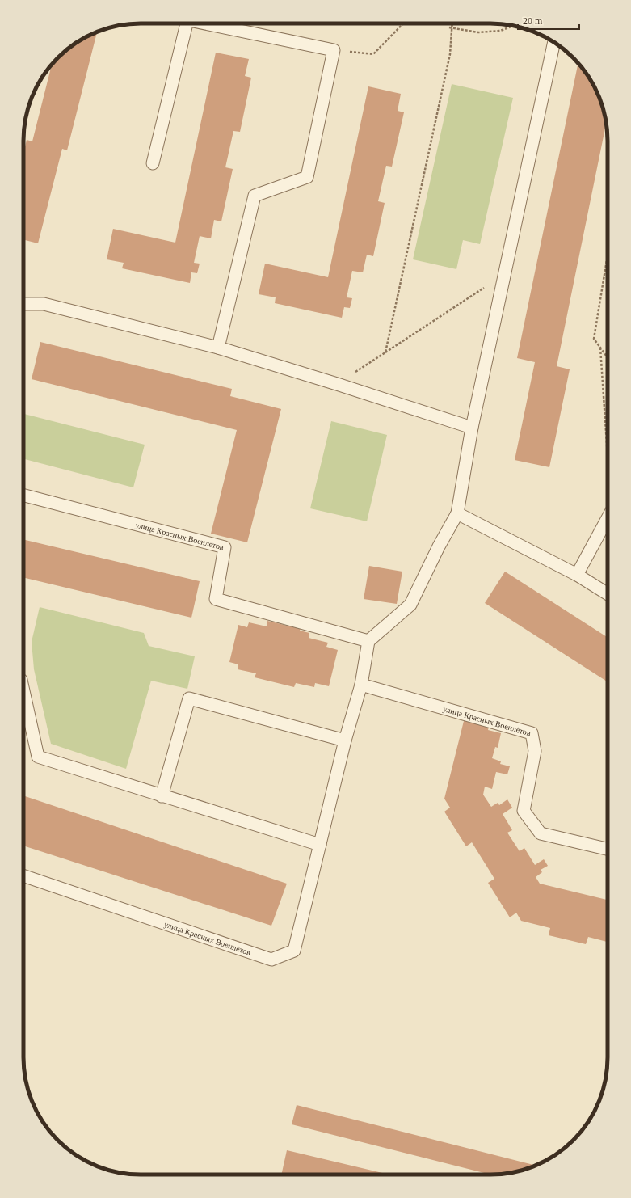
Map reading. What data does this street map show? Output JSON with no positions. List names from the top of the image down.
{
  "streets": {
    "lane": ["улица Красных Военлётов"]
  },
  "scale_bar": "20 m"
}
